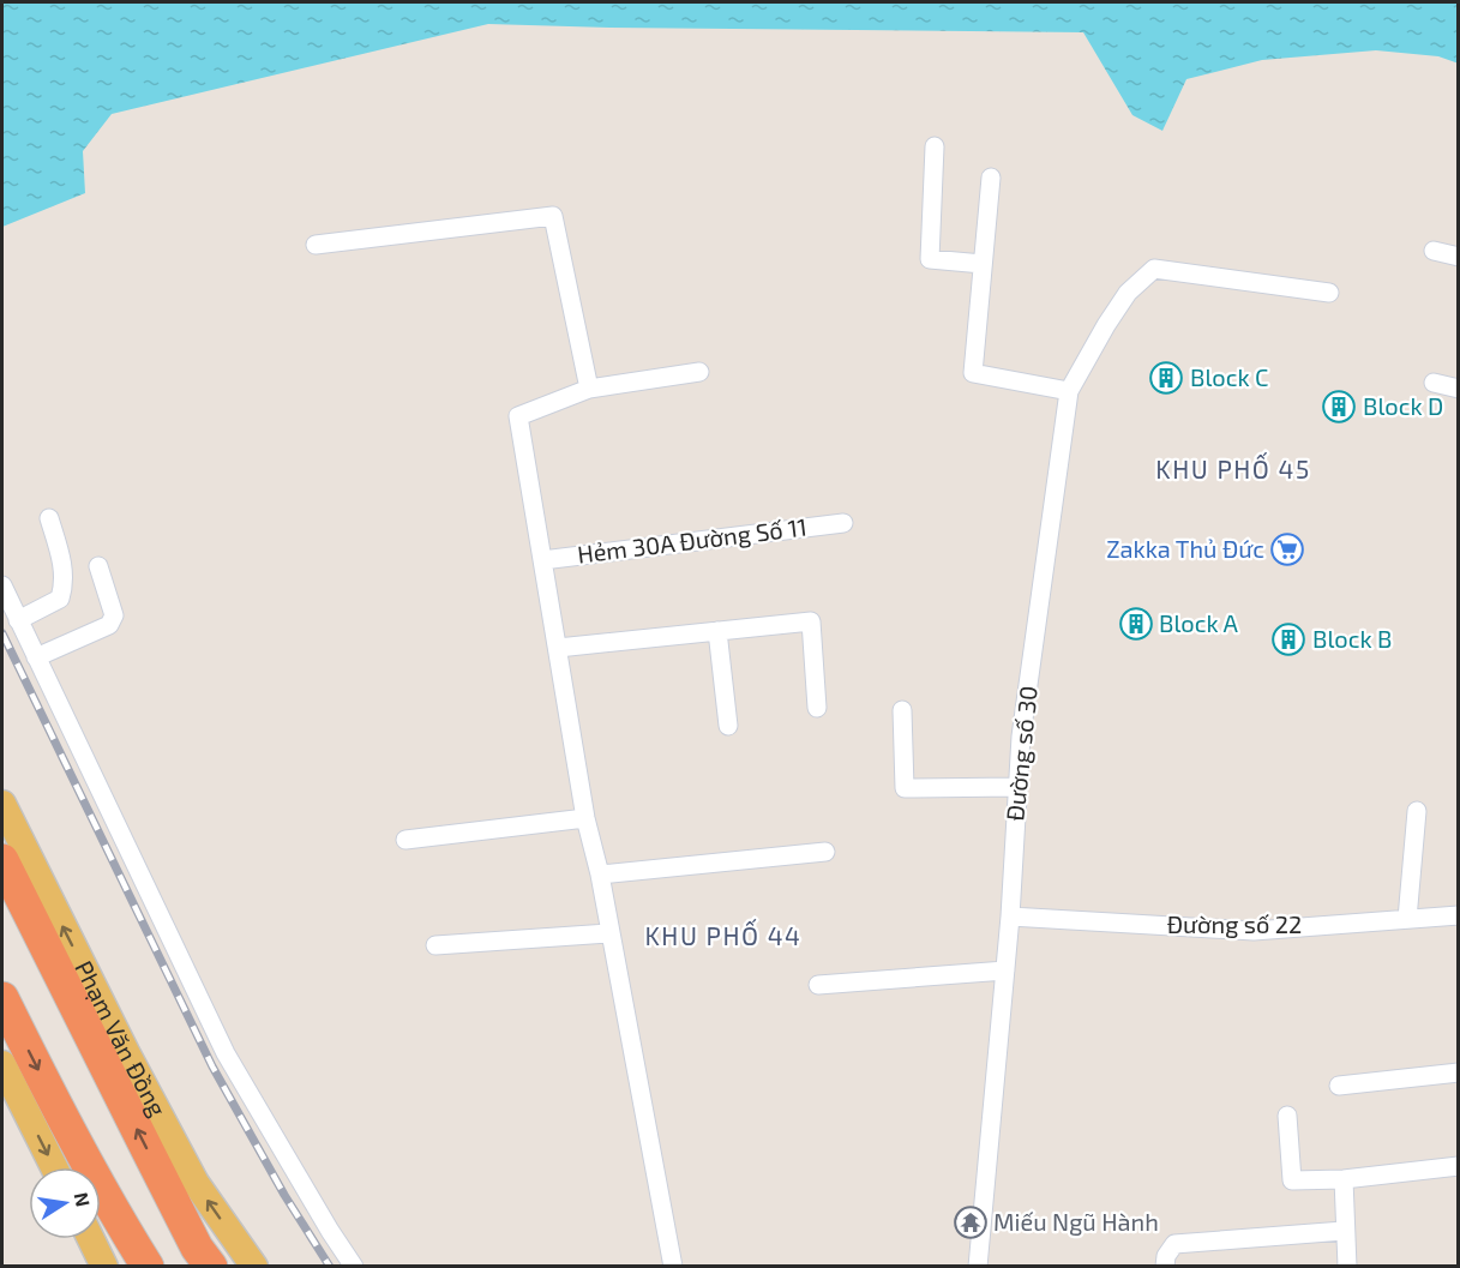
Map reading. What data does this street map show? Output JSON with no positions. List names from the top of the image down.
{
  "streets": {
    "highway": ["Phạm Văn Đồng"],
    "street": ["Hẻm 30A Đường Số 11", "Đường số 30", "Đường số 22"]
  },
  "crossings": [
    ["Đường số 30", "Đường số 22"]
  ],
  "one_way": ["Phạm Văn Đồng"],
  "districts": ["KHU PHỐ 45", "KHU PHỐ 44"],
  "places": {
    "building": [
      "Block C",
      "Block D",
      "Block A",
      "Block B"
    ],
    "supermarket": ["Zakka Thủ Đức"],
    "temple": ["Miếu Ngũ Hành"]
  },
  "north": "right"
}
